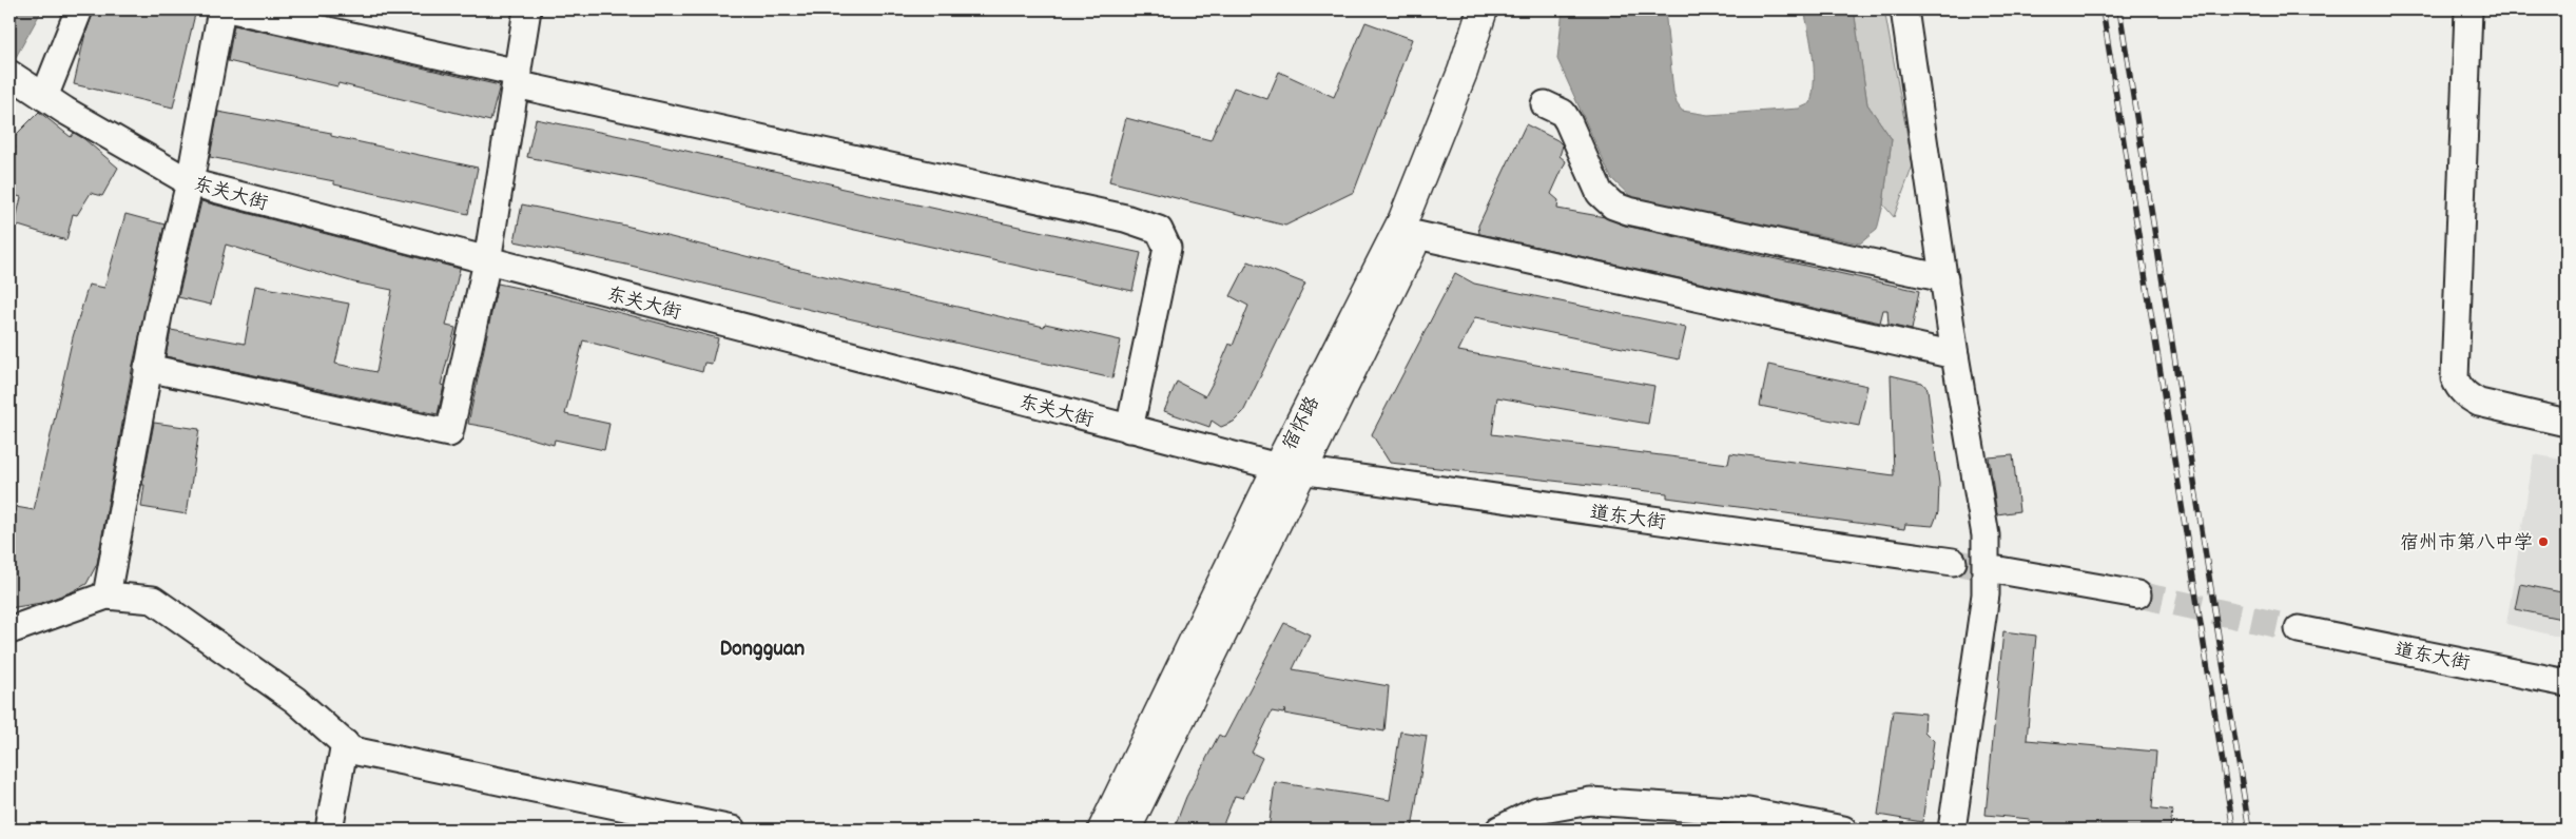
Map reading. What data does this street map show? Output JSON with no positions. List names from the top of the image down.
{
  "streets": {
    "main road": ["宿怀路"],
    "street": ["东关大街", "道东大街"]
  },
  "crossings": [
    ["东关大街", "宿怀路"],
    ["东关大街", "道东大街"],
    ["宿怀路", "道东大街"]
  ],
  "districts": ["Dongguan"],
  "places": ["宿州市第八中学"]
}
